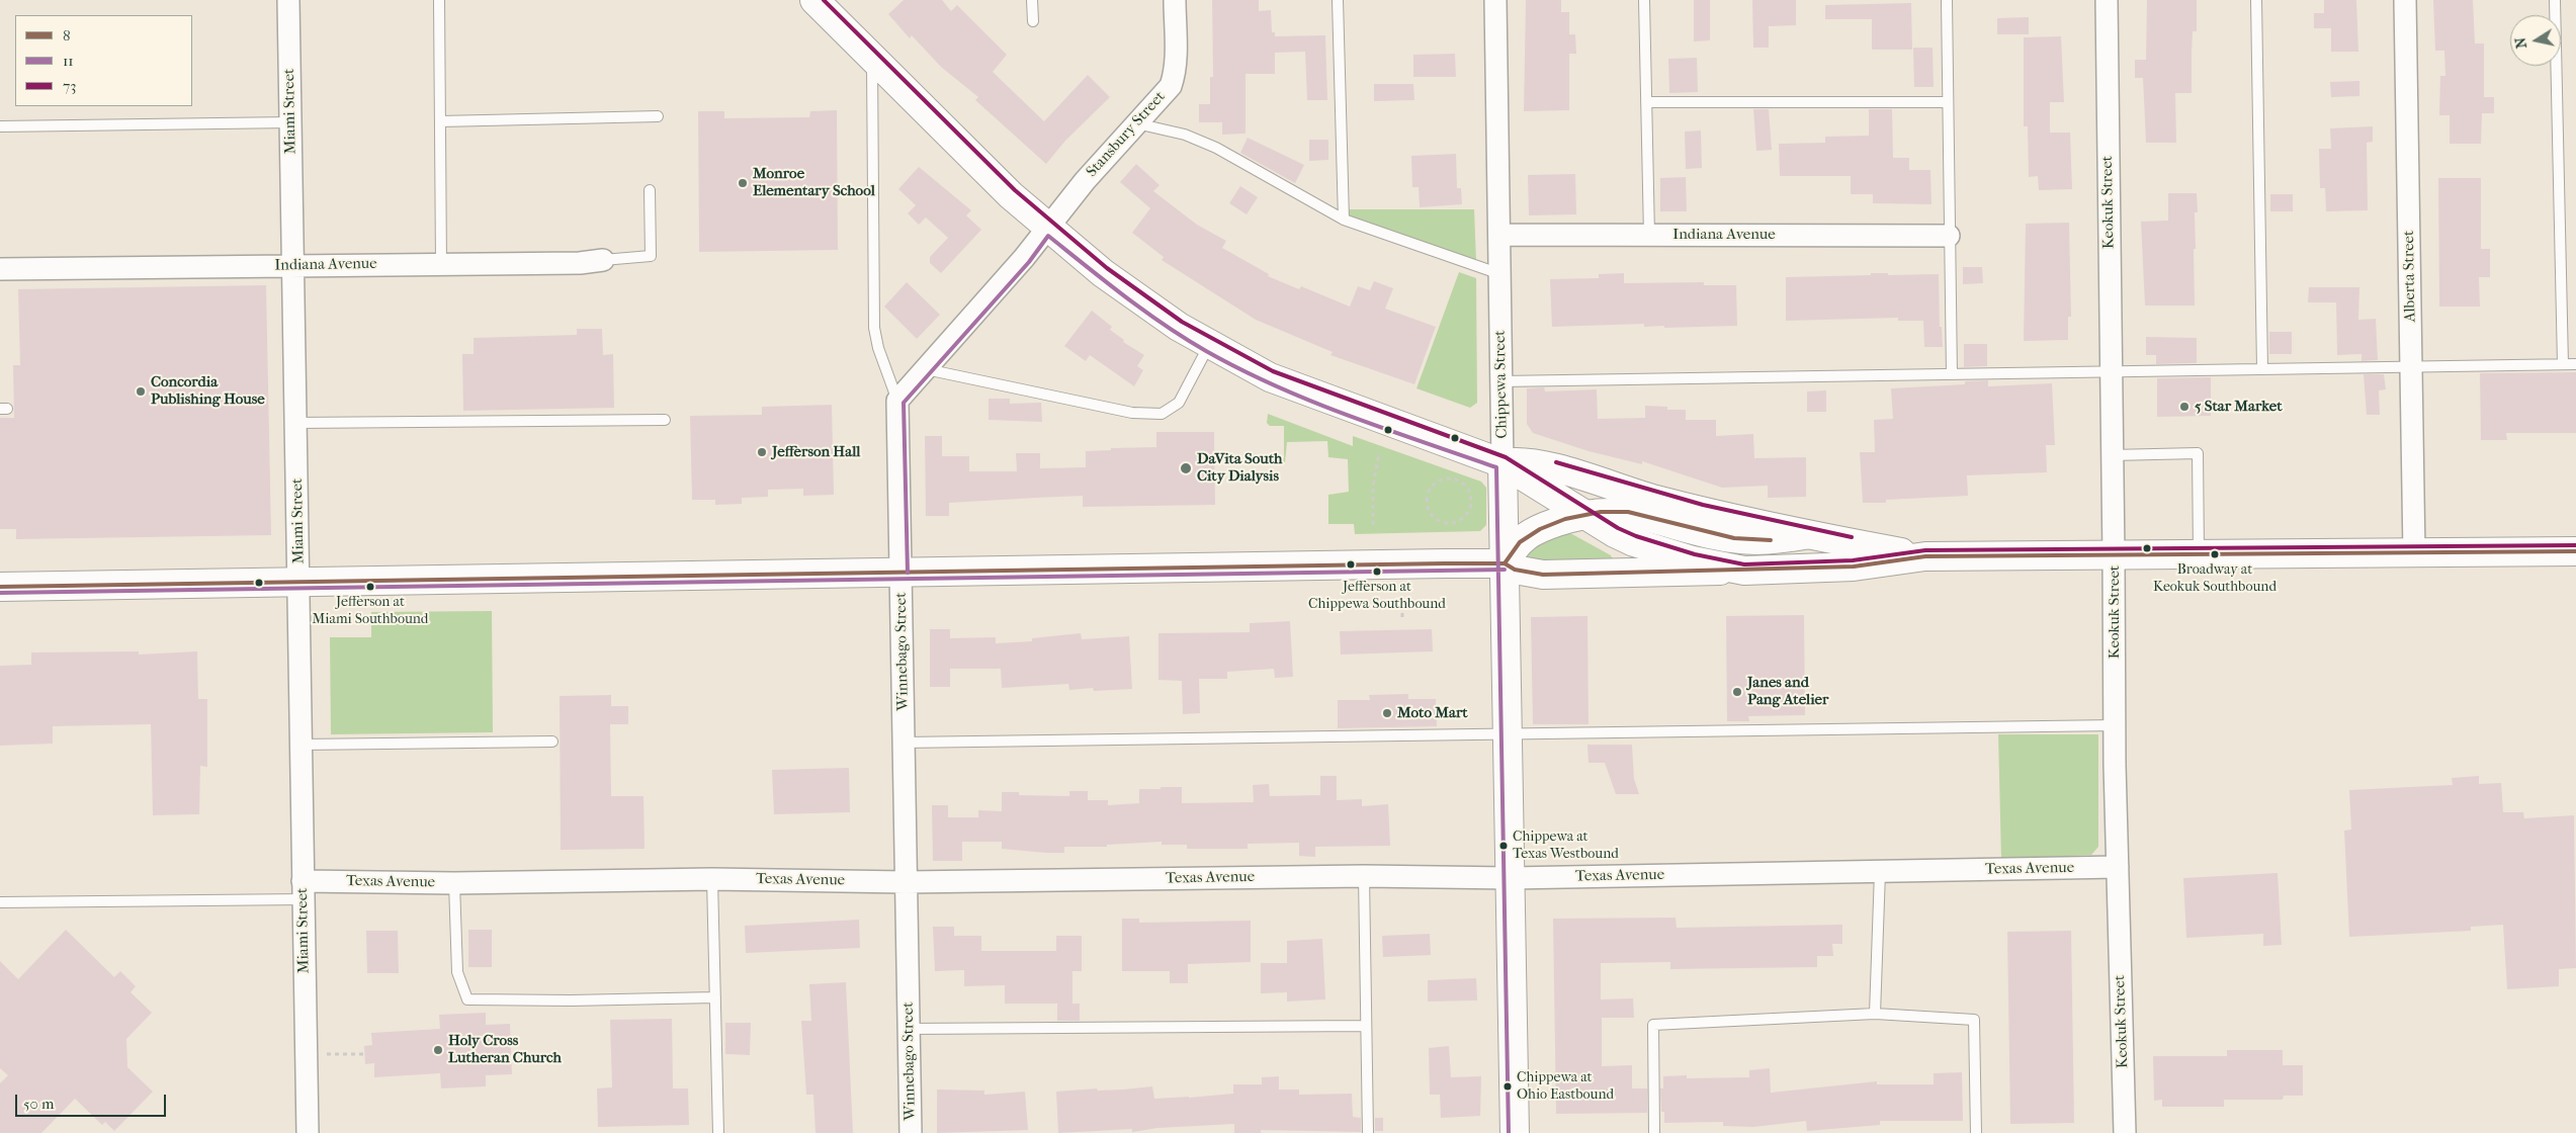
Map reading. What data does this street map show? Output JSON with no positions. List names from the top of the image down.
{
  "streets": {
    "main road": ["Chippewa Street"],
    "street": [
      "Miami Street",
      "Stansbury Street",
      "Keokuk Street",
      "Indiana Avenue",
      "Alberta Street",
      "Winnebago Street",
      "Texas Avenue"
    ]
  },
  "crossings": [
    ["Miami Street", "Indiana Avenue"],
    ["Miami Street", "Texas Avenue"],
    ["Keokuk Street", "Texas Avenue"],
    ["Indiana Avenue", "Chippewa Street"],
    ["Chippewa Street", "Texas Avenue"],
    ["Winnebago Street", "Texas Avenue"]
  ],
  "places": [
    "Monroe Elementary School",
    "Concordia Publishing House",
    "5 Star Market",
    "Jefferson Hall",
    "DaVita South City Dialysis",
    "Broadway at Keokuk Southbound",
    "Jefferson at Chippewa Southbound",
    "Jefferson at Miami Southbound",
    "Janes and Pang Atelier",
    "Moto Mart",
    "Chippewa at Texas Westbound",
    "Holy Cross Lutheran Church",
    "Chippewa at Ohio Eastbound"
  ],
  "lines": ["transit line 73", "transit line 11", "transit line 8"],
  "legend": ["8", "11", "73"],
  "scale_bar": "50 m",
  "north": "left"
}
